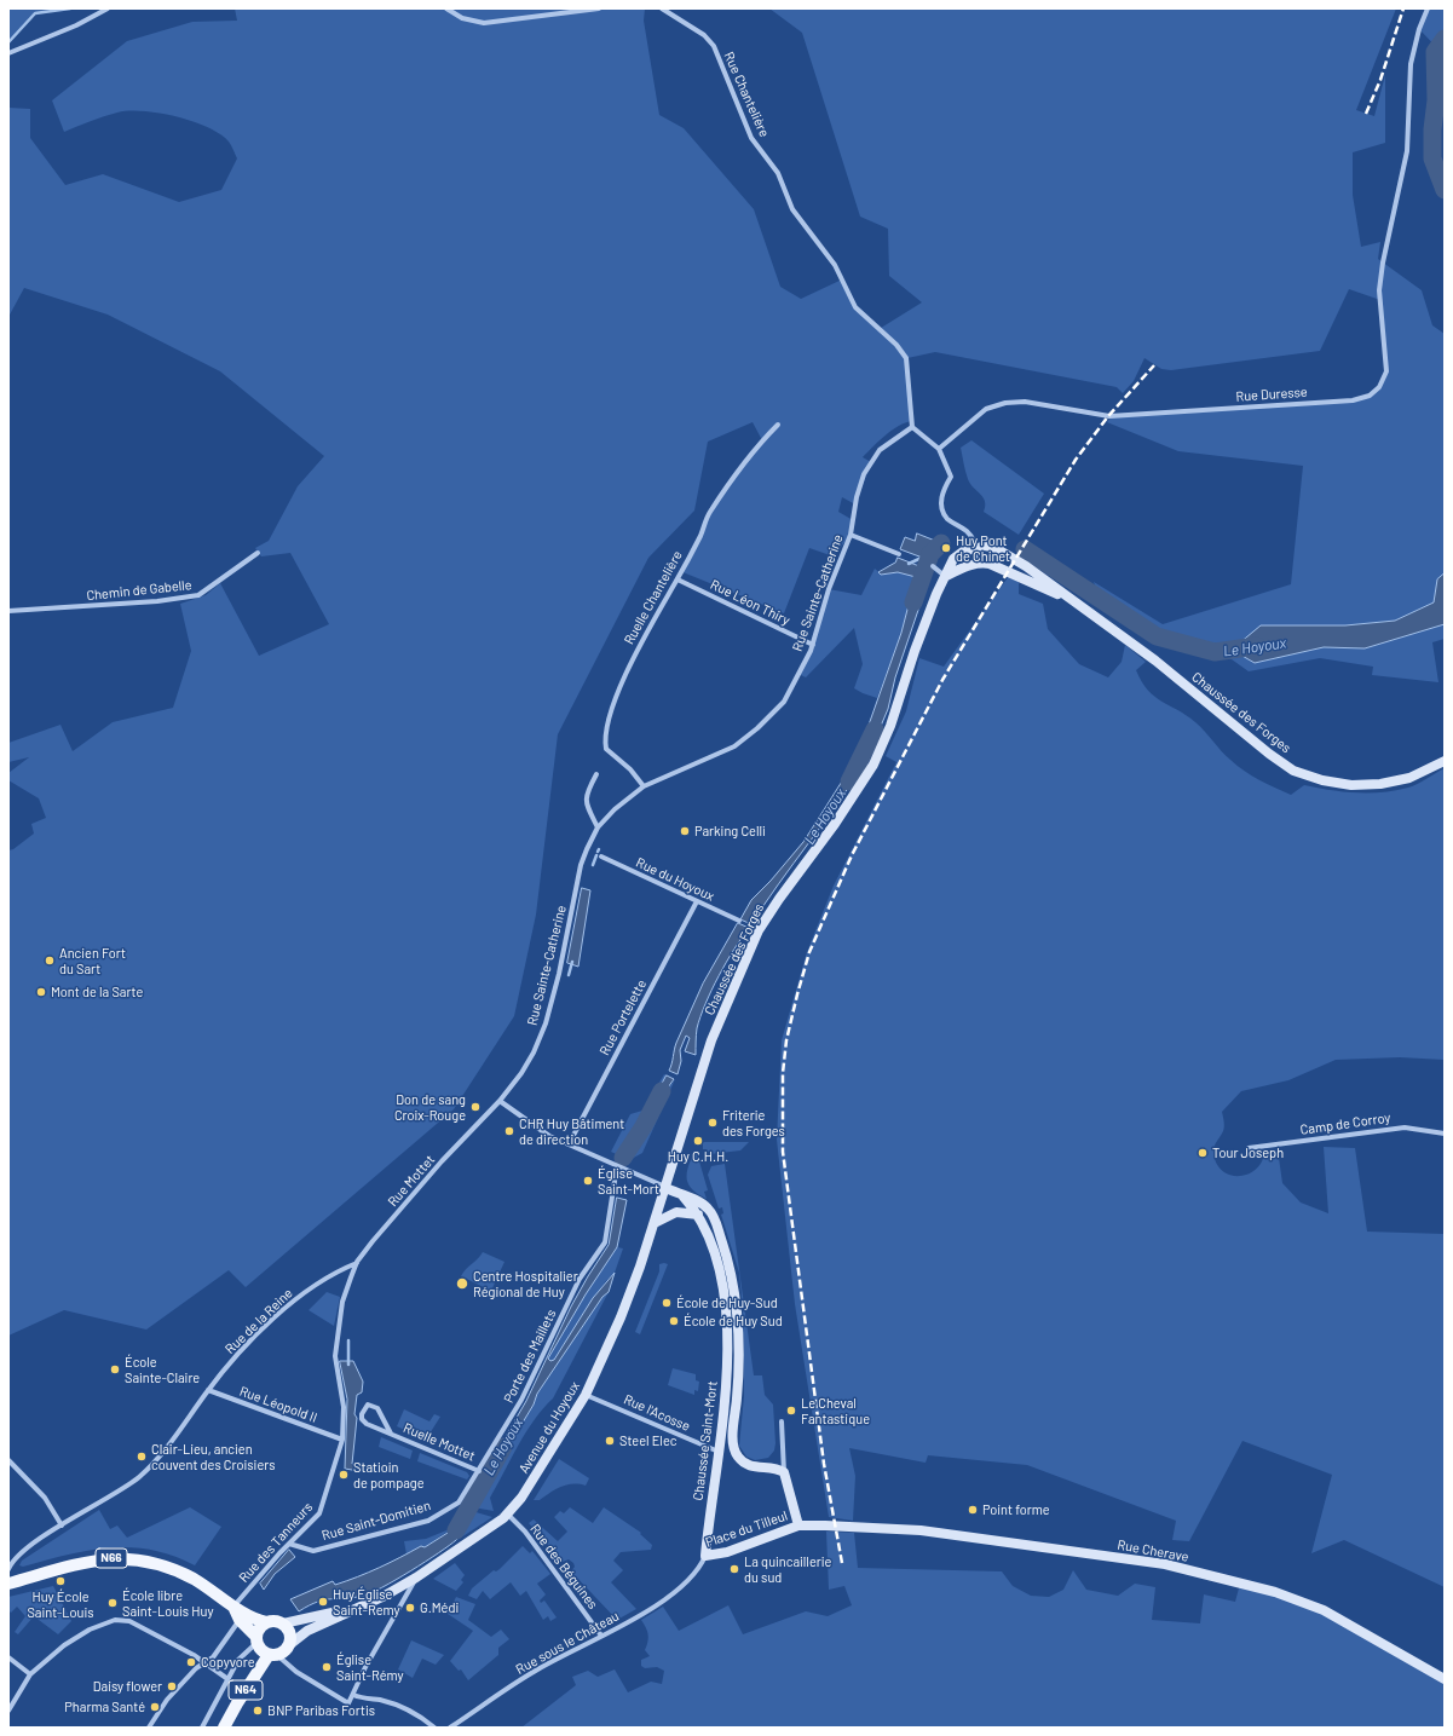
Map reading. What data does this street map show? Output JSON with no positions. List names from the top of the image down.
{
  "streets": {
    "main road": [
      "Chaussée des Forges",
      "Avenue du Hoyoux",
      "Chaussée Saint-Mort",
      "Place du Tilleul",
      "Rue Cherave",
      "N66",
      "N64"
    ],
    "street": [
      "Rue Chantelière",
      "Rue Duresse",
      "Chemin de Gabelle",
      "Rue Sainte-Catherine",
      "Ruelle Chantelière",
      "Rue Léon Thiry",
      "Rue du Hoyoux",
      "Rue Portelette",
      "Camp de Corroy",
      "Rue Mottet",
      "Rue de la Reine",
      "Porte des Maillets",
      "Rue Léopold II",
      "Rue l'Acosse",
      "Ruelle Mottet",
      "Rue Saint-Domitien",
      "Rue des Tanneurs",
      "Rue des Béguines",
      "Rue sous le Château"
    ]
  },
  "crossings": [
    ["Rue Chantelière", "Rue Sainte-Catherine"],
    ["Rue Sainte-Catherine", "Ruelle Chantelière"],
    ["Rue Sainte-Catherine", "Rue Léon Thiry"],
    ["Rue Sainte-Catherine", "Rue Mottet"],
    ["Ruelle Chantelière", "Rue Léon Thiry"],
    ["Chaussée des Forges", "Avenue du Hoyoux"],
    ["Rue du Hoyoux", "Rue Portelette"],
    ["Rue Mottet", "Rue de la Reine"],
    ["Rue Mottet", "Rue des Tanneurs"],
    ["Rue de la Reine", "Rue Léopold II"],
    ["Rue de la Reine", "Rue des Tanneurs"],
    ["Porte des Maillets", "Ruelle Mottet"],
    ["Porte des Maillets", "Rue Saint-Domitien"],
    ["Rue Léopold II", "Rue des Tanneurs"],
    ["Rue l'Acosse", "Avenue du Hoyoux"],
    ["Rue l'Acosse", "Chaussée Saint-Mort"],
    ["Avenue du Hoyoux", "N66"],
    ["Avenue du Hoyoux", "Rue des Béguines"],
    ["Avenue du Hoyoux", "N64"],
    ["Chaussée Saint-Mort", "Place du Tilleul"],
    ["Ruelle Mottet", "Rue Saint-Domitien"],
    ["Rue Saint-Domitien", "Rue des Tanneurs"],
    ["Place du Tilleul", "Rue Cherave"],
    ["Place du Tilleul", "Rue sous le Château"],
    ["Rue des Tanneurs", "N66"],
    ["N66", "N64"],
    ["Rue des Béguines", "Rue sous le Château"]
  ],
  "water": ["Le Hoyoux"],
  "places": [
    "Huy Pont de Chinet",
    "Parking Celli",
    "Ancien Fort du Sart",
    "Mont de la Sarte",
    "Don de sang Croix-Rouge",
    "Friterie des Forges",
    "CHR Huy Bâtiment de direction",
    "Huy C.H.H.",
    "Tour Joseph",
    "Église Saint-Mort",
    "Centre Hospitalier Régional de Huy",
    "École de Huy-Sud",
    "École de Huy Sud",
    "École Sainte-Claire",
    "Le Cheval Fantastique",
    "Steel Elec",
    "Clair-Lieu, ancien couvent des Croisiers",
    "Statioin de pompage",
    "Point forme",
    "La quincaillerie du sud",
    "Huy École Saint-Louis",
    "Huy Église Saint-Remy",
    "École libre Saint-Louis Huy",
    "G.Médi",
    "Copyvore",
    "Église Saint-Rémy",
    "Daisy flower",
    "Pharma Santé",
    "BNP Paribas Fortis"
  ]
}
